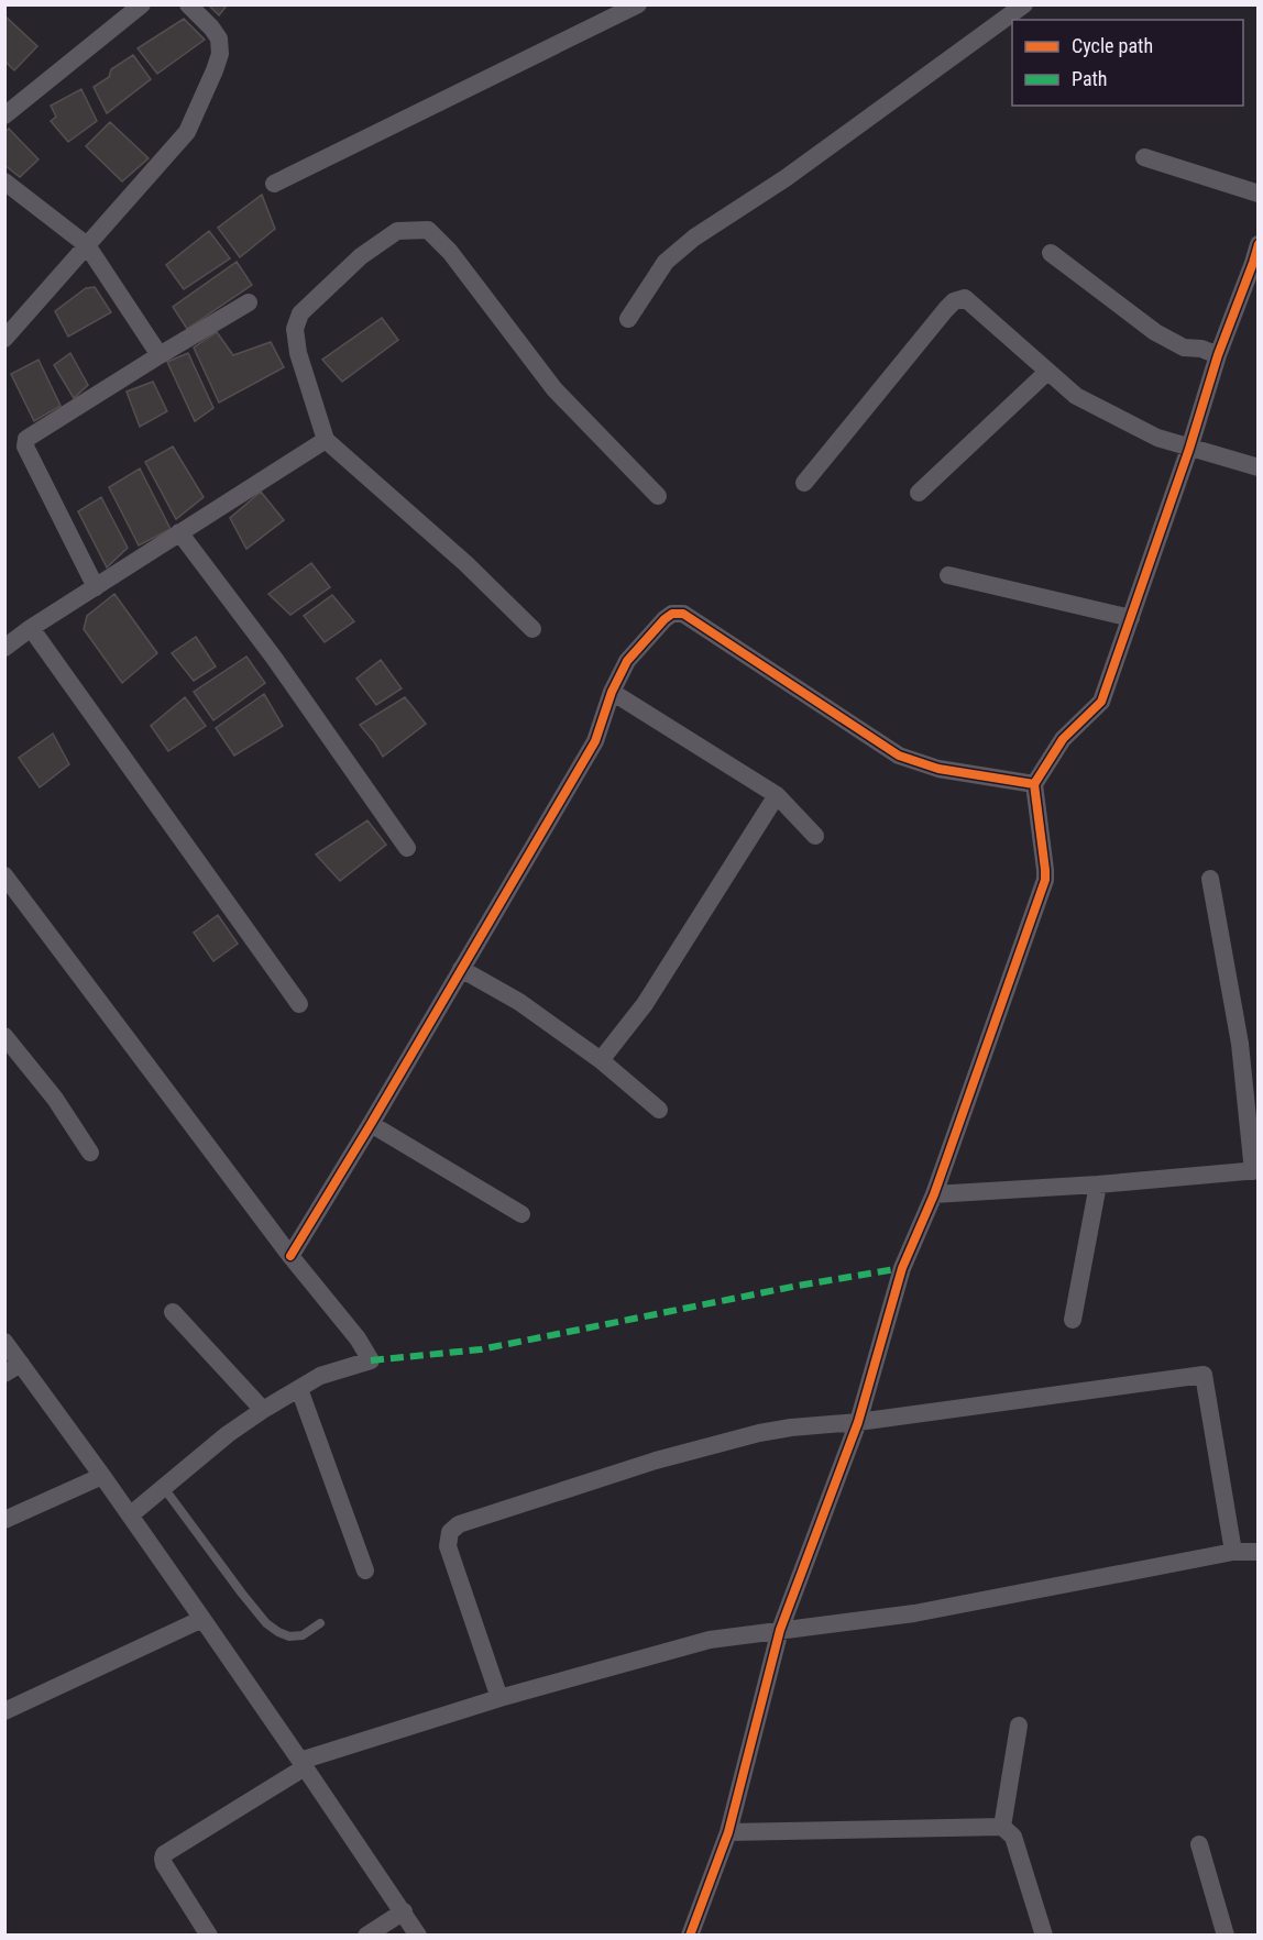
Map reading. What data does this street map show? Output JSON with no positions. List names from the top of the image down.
{
  "legend": ["Cycle path", "Path"]
}
